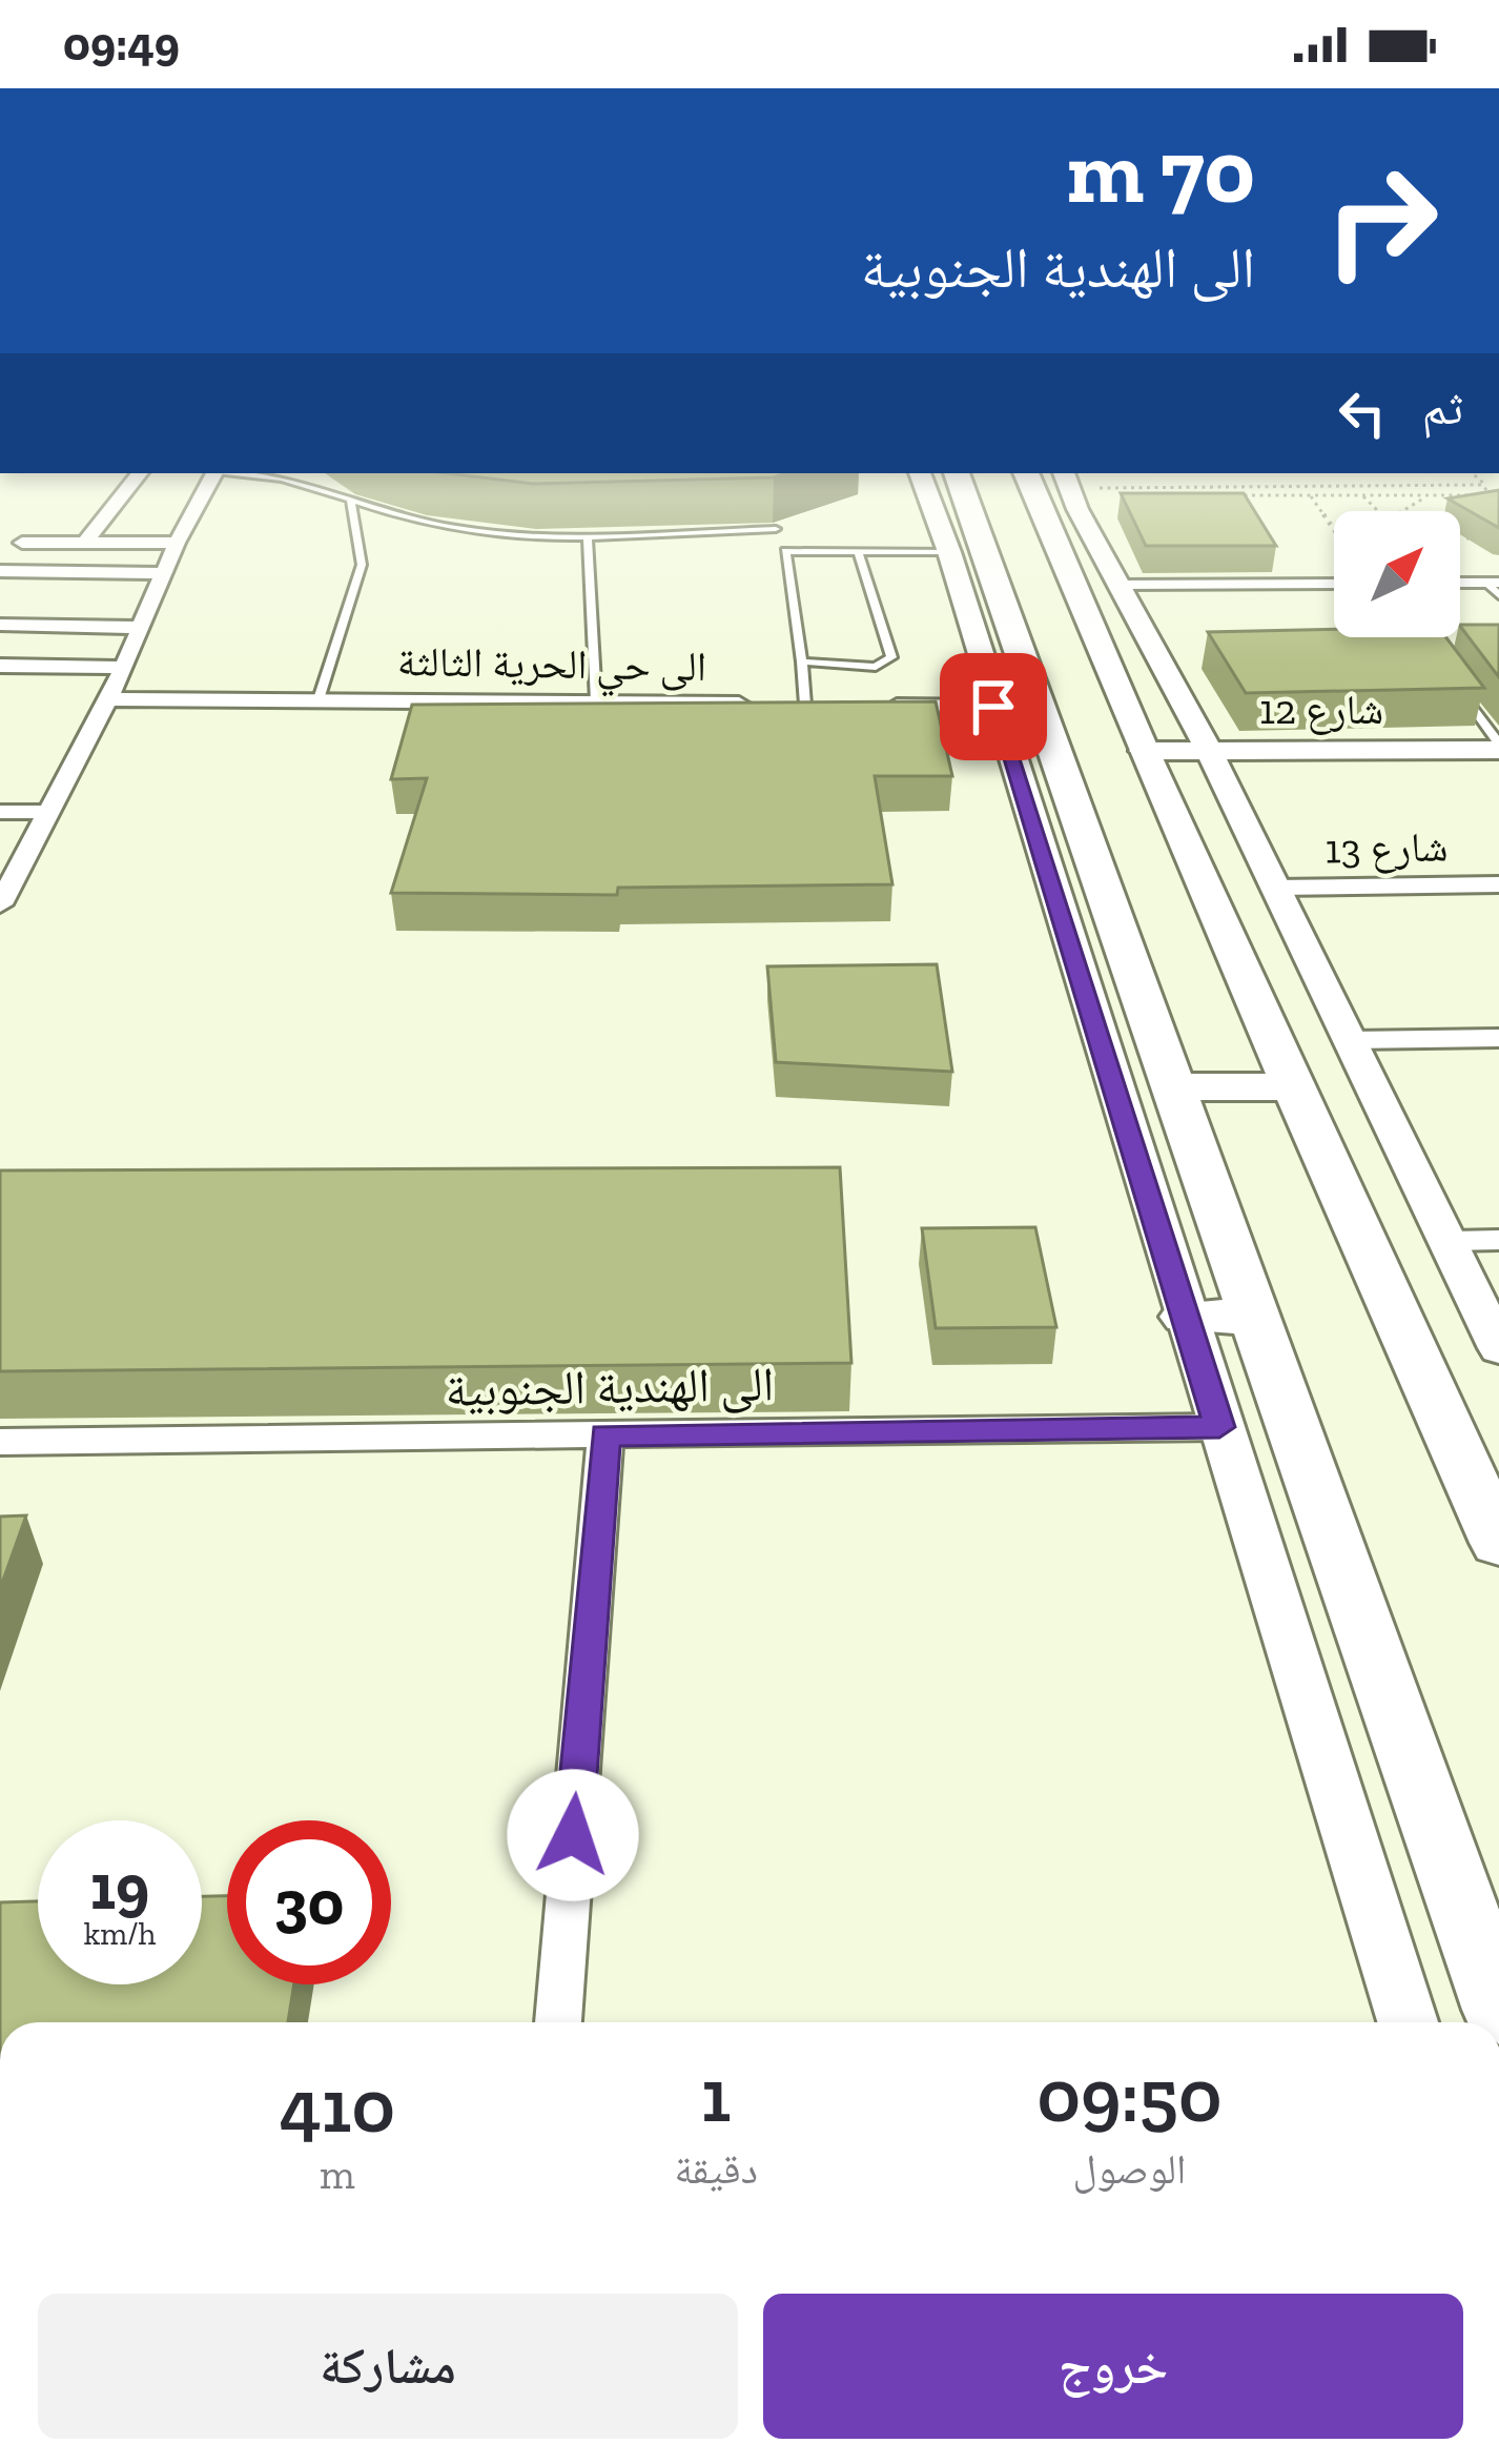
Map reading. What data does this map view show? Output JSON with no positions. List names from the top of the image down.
{
  "streets": {
    "street": [
      "الى حي الحرية الثالثة",
      "شارع 12",
      "شارع 13",
      "الى الهندية الجنوبية"
    ]
  },
  "north": "top right",
  "page": {
    "status": "09:49",
    "turn": ["70 m", "الى الهندية الجنوبية"],
    "then": "ثم",
    "speed": "19 km/h",
    "limit": "30",
    "eta": [
      "09:50",
      "الوصول",
      "1",
      "دقيقة",
      "410",
      "m"
    ],
    "buttons": ["خروج", "مشاركة"]
  }
}
